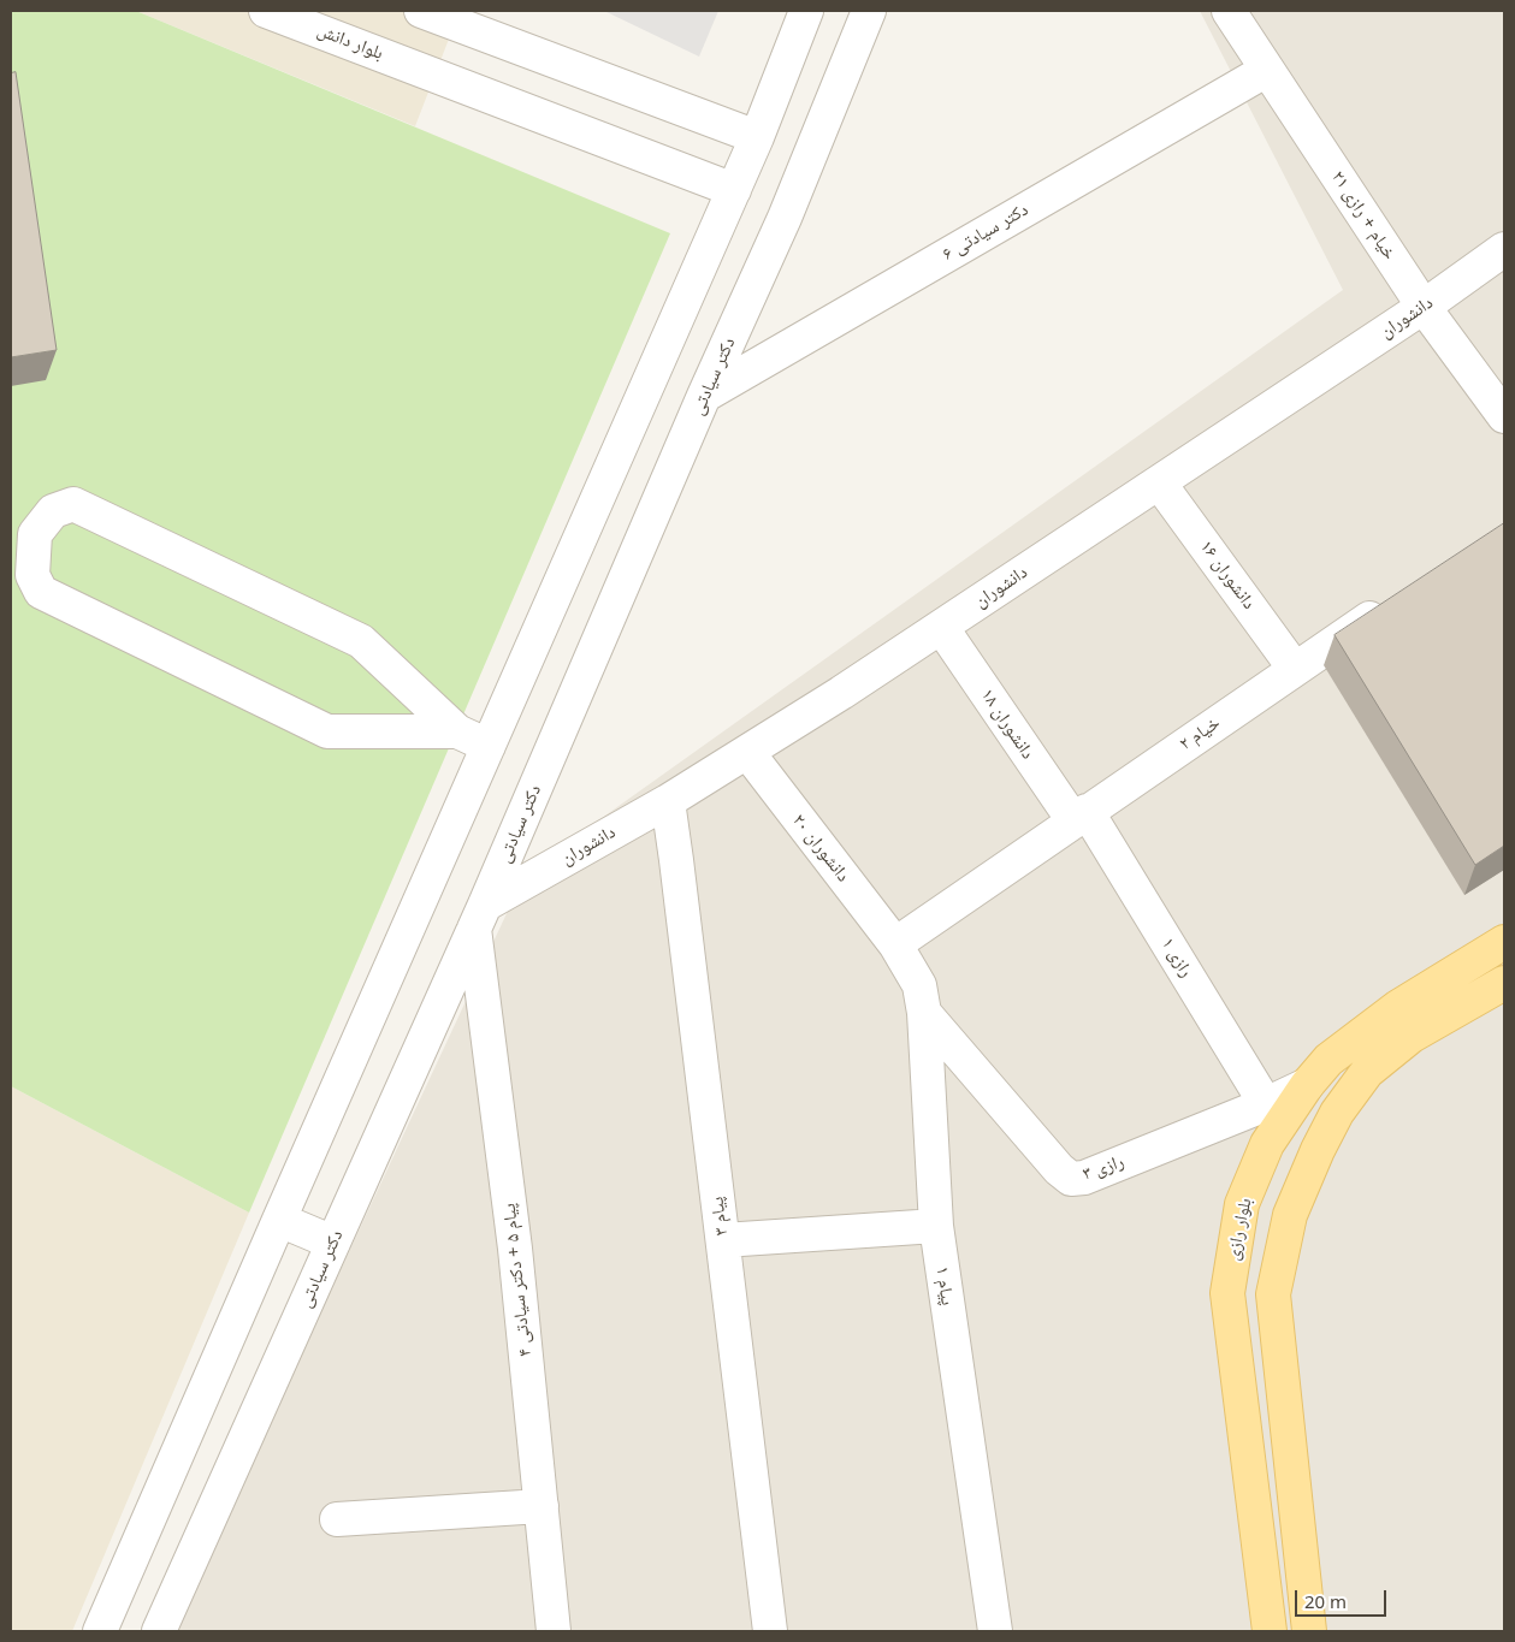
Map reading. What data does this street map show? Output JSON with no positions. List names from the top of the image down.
{
  "streets": {
    "main road": ["بلوار رازی"],
    "street": [
      "بلوار دانش",
      "خیام + رازی ۲۱",
      "دکتر سیادتی ۶",
      "دانشوران",
      "دکتر سیادتی",
      "دانشوران ۱۶",
      "دانشوران ۱۸",
      "خیام ۲",
      "دانشوران ۲۰",
      "رازی ۱",
      "رازی ۳",
      "پیام ۳",
      "پیام ۵ + دکتر سیادتی ۴",
      "پیام ۱"
    ]
  },
  "crossings": [
    ["خیام + رازی ۲۱", "دکتر سیادتی ۶"],
    ["خیام + رازی ۲۱", "دانشوران"],
    ["دکتر سیادتی ۶", "دکتر سیادتی"],
    ["دانشوران", "دکتر سیادتی"],
    ["دانشوران", "دانشوران ۱۶"],
    ["دانشوران", "دانشوران ۱۸"],
    ["دانشوران", "دانشوران ۲۰"],
    ["دانشوران", "پیام ۳"],
    ["دانشوران", "پیام ۵ + دکتر سیادتی ۴"],
    ["دکتر سیادتی", "پیام ۵ + دکتر سیادتی ۴"],
    ["دانشوران ۱۶", "خیام ۲"],
    ["دانشوران ۱۸", "خیام ۲"],
    ["دانشوران ۱۸", "رازی ۱"],
    ["خیام ۲", "دانشوران ۲۰"],
    ["خیام ۲", "رازی ۱"],
    ["خیام ۲", "پیام ۱"],
    ["دانشوران ۲۰", "پیام ۱"],
    ["رازی ۱", "رازی ۳"],
    ["رازی ۳", "بلوار رازی"],
    ["رازی ۳", "پیام ۱"]
  ],
  "scale_bar": "20 m"
}
